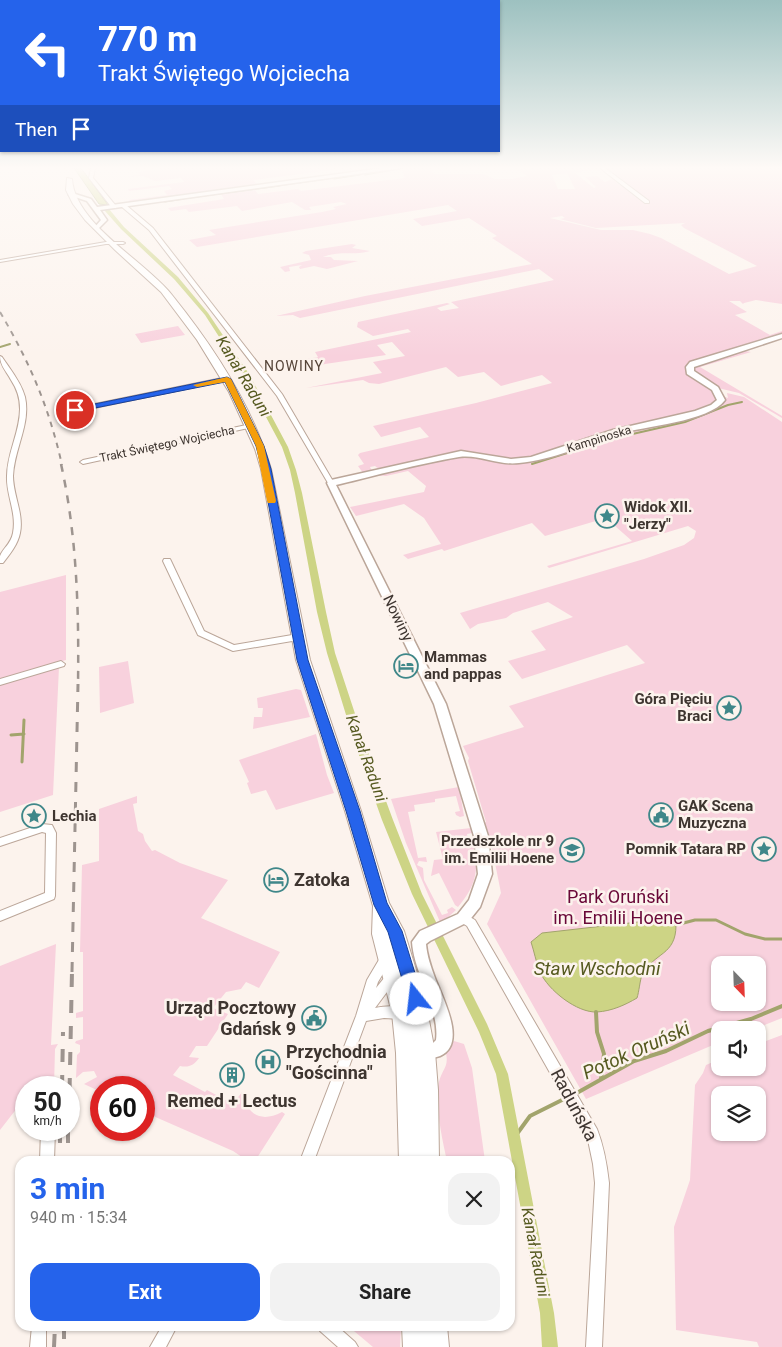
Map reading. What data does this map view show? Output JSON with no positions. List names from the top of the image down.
{
  "streets": {
    "main road": ["Trakt Świętego Wojciecha"],
    "street": ["Kampinoska", "Nowiny", "Raduńska"]
  },
  "crossings": [
    ["Kampinoska", "Nowiny"],
    ["Trakt Świętego Wojciecha", "Nowiny"],
    ["Nowiny", "Raduńska"]
  ],
  "districts": ["NOWINY"],
  "water": ["Kanał Raduni", "Staw Wschodni", "Potok Oruński"],
  "parks": ["Park Oruński im. Emilii Hoene"],
  "places": {
    "place": [
      "Widok XII. \"Jerzy\"",
      "Góra Pięciu Braci",
      "Lechia",
      "Pomnik Tatara RP"
    ],
    "hotel": ["Mammas and pappas", "Zatoka"],
    "public building": ["GAK Scena Muzyczna", "Urząd Pocztowy Gdańsk 9"],
    "school or university": ["Przedszkole nr 9 im. Emilii Hoene"],
    "hospital": ["Przychodnia \"Gościnna\""],
    "building": ["Remed + Lectus"]
  },
  "north": "bottom right",
  "page": {
    "turn": ["770 m", "Trakt Świętego Wojciecha"],
    "then": "Then",
    "speed": "50 km/h",
    "limit": "60",
    "heading": ["3 min", "940 m · 15:34"],
    "buttons": ["Exit", "Share"]
  }
}
